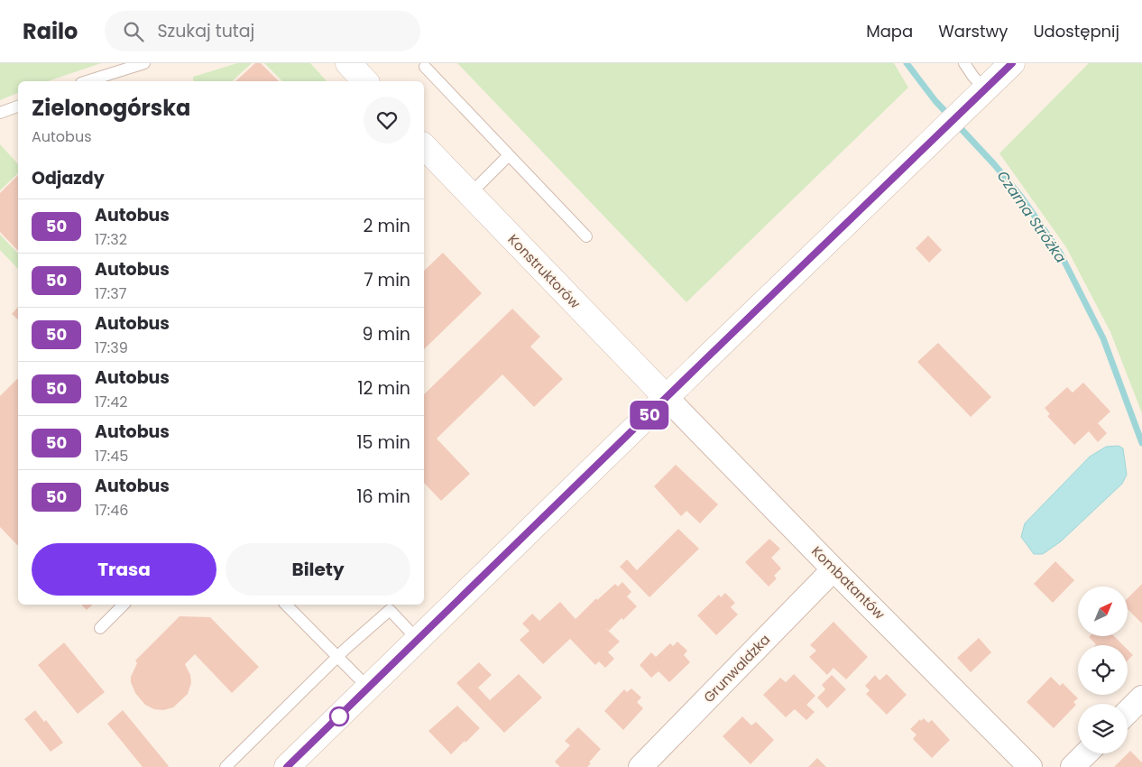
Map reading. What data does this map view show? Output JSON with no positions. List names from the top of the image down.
{
  "streets": {
    "street": ["Konstruktorów", "Kombatantów", "Grunwaldzka"]
  },
  "crossings": [
    ["Konstruktorów", "Kombatantów"],
    ["Kombatantów", "Grunwaldzka"]
  ],
  "water": ["Czarna Stróżka"],
  "lines": ["bus line 50"],
  "north": "top right",
  "page": {
    "header": "Railo",
    "search": "Szukaj tutaj",
    "nav": ["Mapa", "Warstwy", "Udostępnij"],
    "on_map": "50",
    "heading": [
      ["Zielonogórska", "Autobus"],
      "Odjazdy"
    ],
    "list": [
      {
        "mark": "50",
        "name": "Autobus",
        "note": "17:32",
        "value": "2 min"
      },
      {
        "mark": "50",
        "name": "Autobus",
        "note": "17:37",
        "value": "7 min"
      },
      {
        "mark": "50",
        "name": "Autobus",
        "note": "17:39",
        "value": "9 min"
      },
      {
        "mark": "50",
        "name": "Autobus",
        "note": "17:42",
        "value": "12 min"
      },
      {
        "mark": "50",
        "name": "Autobus",
        "note": "17:45",
        "value": "15 min"
      },
      {
        "mark": "50",
        "name": "Autobus",
        "note": "17:46",
        "value": "16 min"
      }
    ],
    "buttons": ["Trasa", "Bilety"]
  }
}
